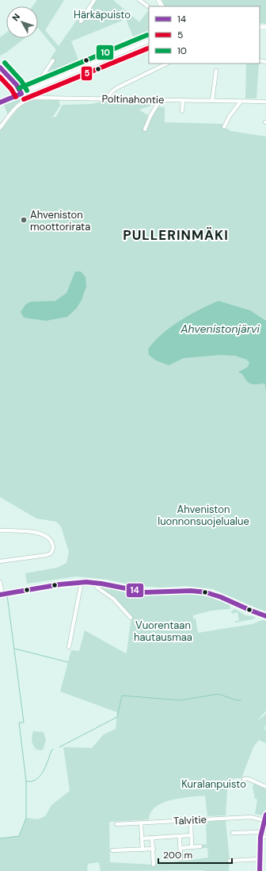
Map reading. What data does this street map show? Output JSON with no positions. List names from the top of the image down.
{
  "streets": {
    "street": ["Poltinahontie", "Talvitie"]
  },
  "districts": ["PULLERINMÄKI"],
  "water": ["Ahvenistonjärvi"],
  "parks": [
    "Härkäpuisto",
    "Ahveniston luonnonsuojelualue",
    "Vuorentaan hautausmaa",
    "Kuralanpuisto"
  ],
  "places": ["Ahveniston moottorirata"],
  "lines": ["transit line 10", "transit line 5", "transit line 14"],
  "legend": ["14", "5", "10"],
  "scale_bar": "200 m",
  "north": "top left"
}
